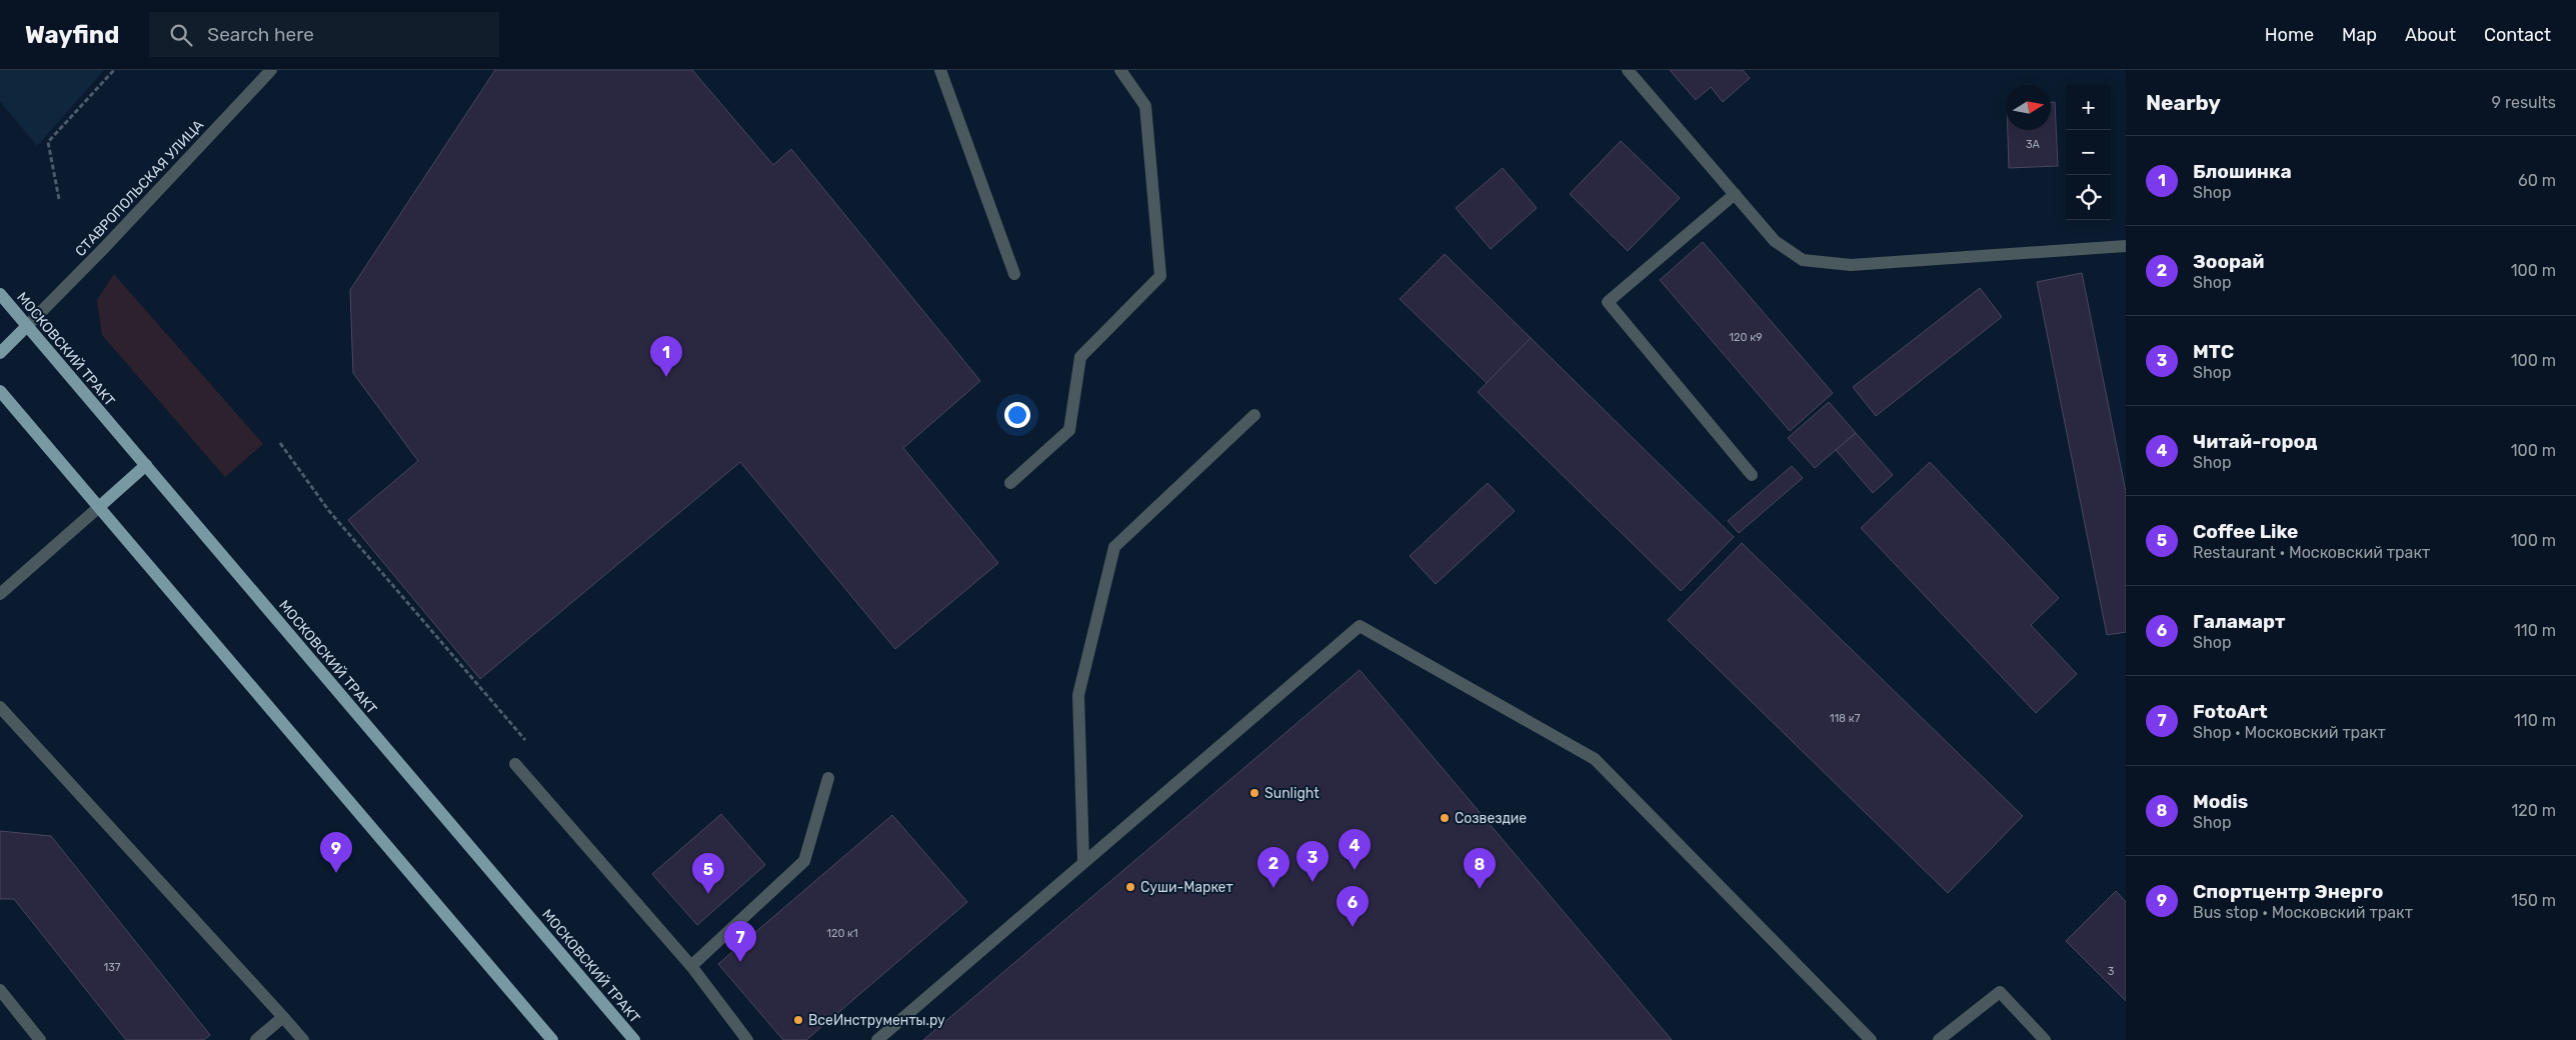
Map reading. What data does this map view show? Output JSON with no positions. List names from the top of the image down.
{
  "streets": {
    "main road": ["МОСКОВСКИЙ ТРАКТ"],
    "street": ["СТАВРОПОЛЬСКАЯ УЛИЦА"]
  },
  "crossings": [
    ["СТАВРОПОЛЬСКАЯ УЛИЦА", "МОСКОВСКИЙ ТРАКТ"]
  ],
  "places": [
    "Sunlight",
    "Созвездие",
    "Суши-Маркет",
    "ВсеИнструменты.ру"
  ],
  "house_numbers": [
    "3А",
    "120 к9",
    "118 к7",
    "120 к1",
    "137",
    "3"
  ],
  "north": "right",
  "page": {
    "header": "Wayfind",
    "search": "Search here",
    "nav": [
      "Home",
      "Map",
      "About",
      "Contact"
    ],
    "heading": ["Nearby", "9 results"],
    "map_buttons": ["+", "−"],
    "list": [
      {
        "mark": "1",
        "name": "Блошинка",
        "note": "Shop",
        "value": "60 m"
      },
      {
        "mark": "2",
        "name": "Зоорай",
        "note": "Shop",
        "value": "100 m"
      },
      {
        "mark": "3",
        "name": "МТС",
        "note": "Shop",
        "value": "100 m"
      },
      {
        "mark": "4",
        "name": "Читай-город",
        "note": "Shop",
        "value": "100 m"
      },
      {
        "mark": "5",
        "name": "Coffee Like",
        "note": "Restaurant · Московский тракт",
        "value": "100 m"
      },
      {
        "mark": "6",
        "name": "Галамарт",
        "note": "Shop",
        "value": "110 m"
      },
      {
        "mark": "7",
        "name": "FotoArt",
        "note": "Shop · Московский тракт",
        "value": "110 m"
      },
      {
        "mark": "8",
        "name": "Modis",
        "note": "Shop",
        "value": "120 m"
      },
      {
        "mark": "9",
        "name": "Спортцентр Энерго",
        "note": "Bus stop · Московский тракт",
        "value": "150 m"
      }
    ],
    "pins": [
      "1",
      "4",
      "9",
      "3",
      "2",
      "8",
      "5",
      "6",
      "7"
    ]
  }
}
